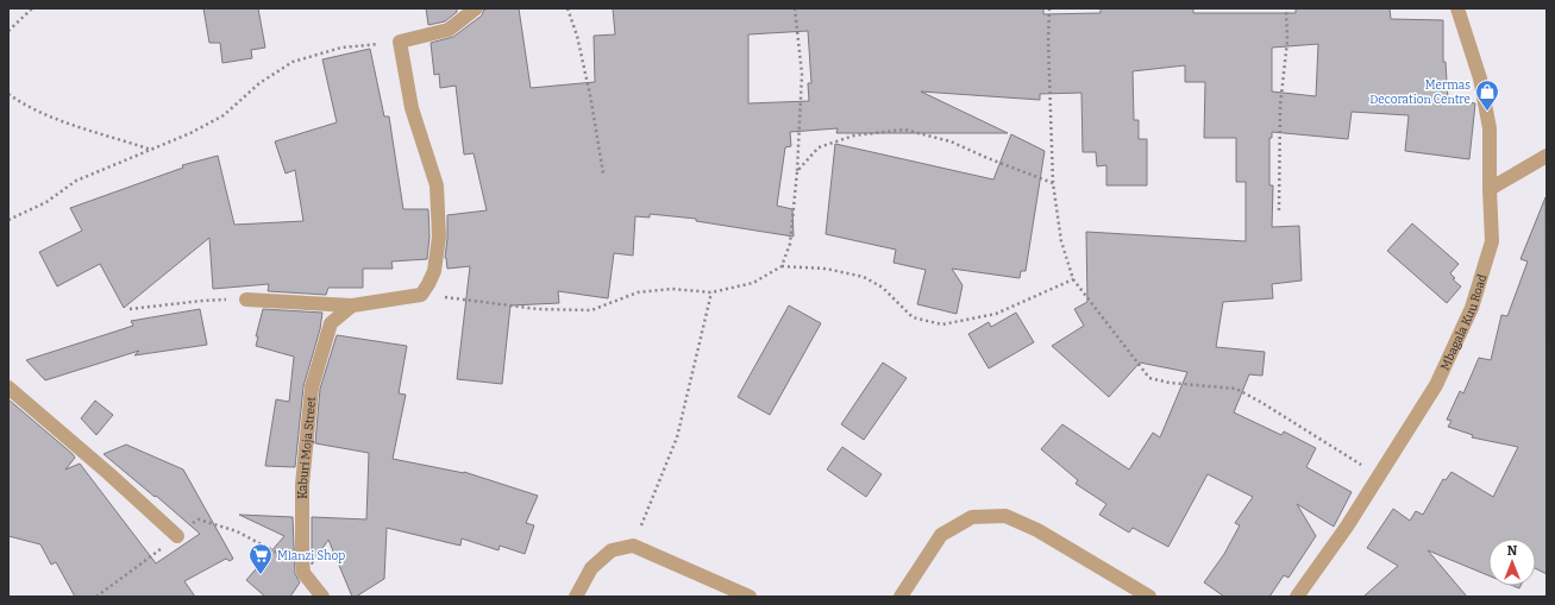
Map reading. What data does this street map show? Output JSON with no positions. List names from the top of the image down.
{
  "streets": {
    "street": ["Mbagala Kuu Road", "Kaburi Moja Street"]
  },
  "places": {
    "shop": ["Mermas Decoration Centre"],
    "supermarket": ["Mlanzi Shop"]
  },
  "north": "top"
}
